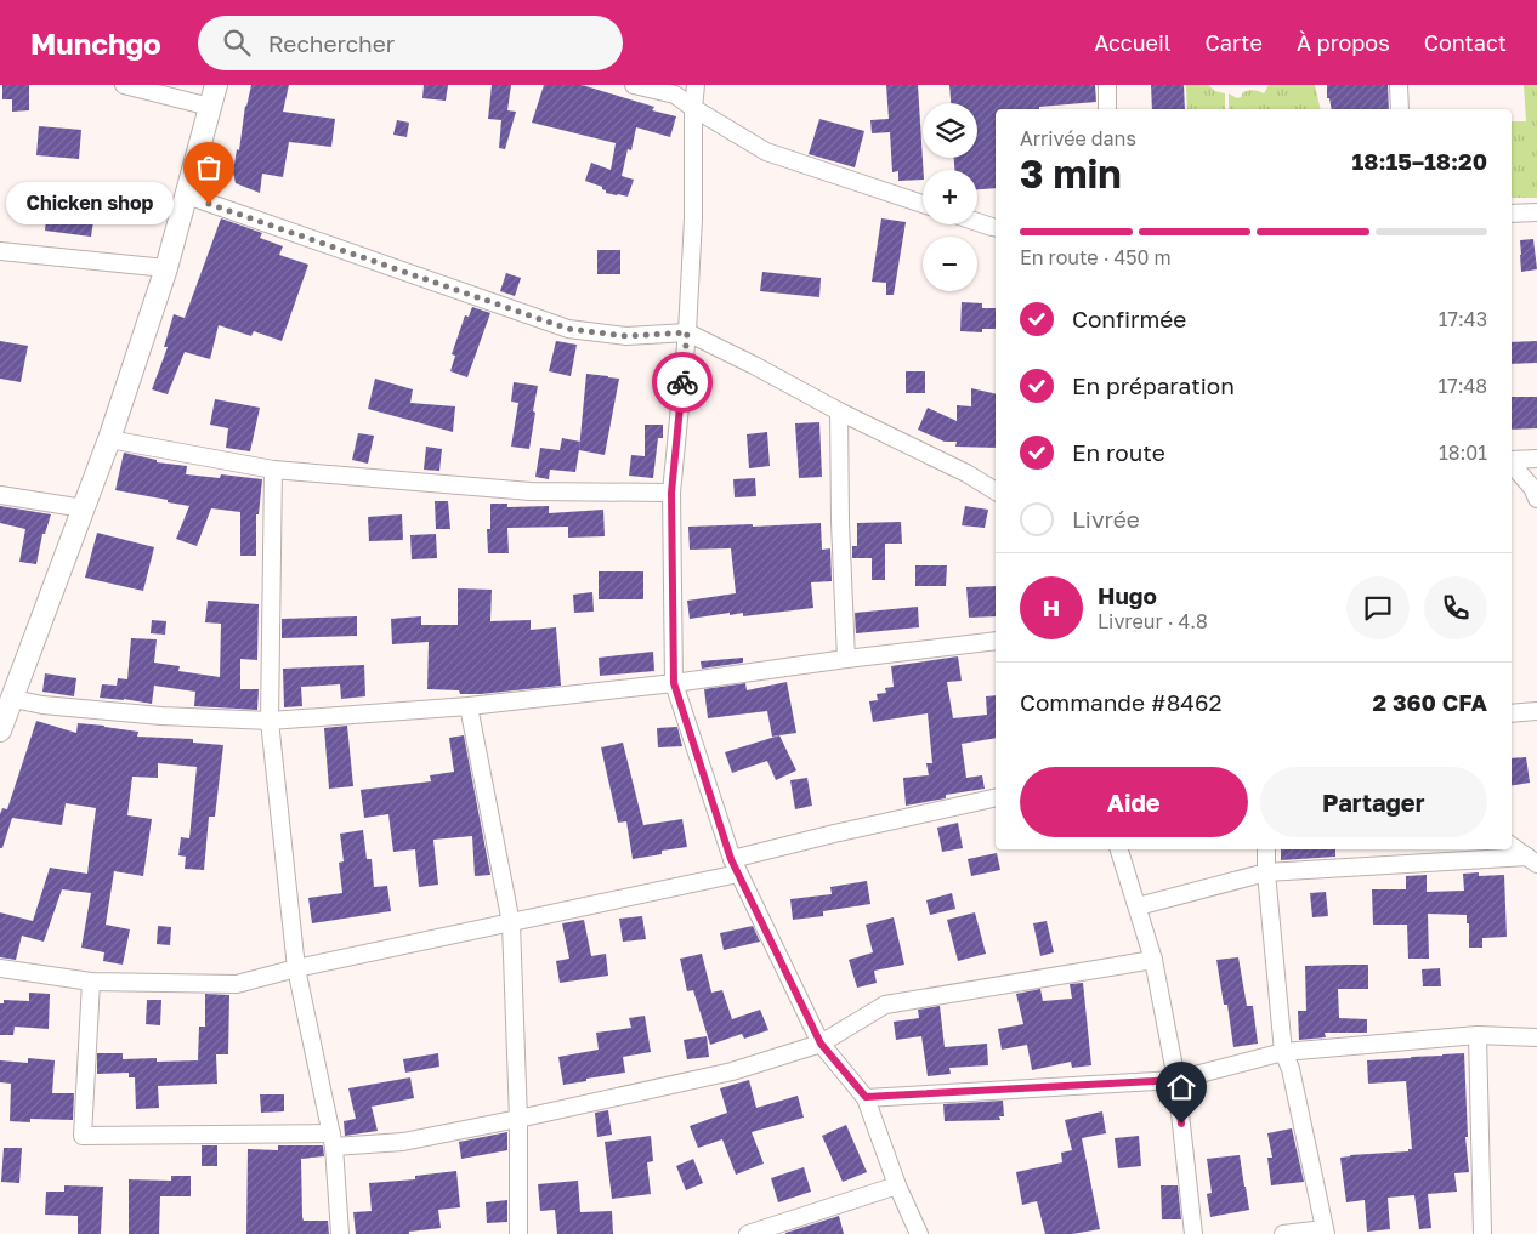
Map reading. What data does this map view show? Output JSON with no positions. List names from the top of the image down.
{
  "places": ["Chicken shop"],
  "page": {
    "header": "Munchgo",
    "search": "Rechercher",
    "nav": [
      "Accueil",
      "Carte",
      "À propos",
      "Contact"
    ],
    "map_buttons": ["+", "−"],
    "heading": ["3 min", "Arrivée dans", "18:15–18:20"],
    "panel": [
      "Hugo",
      "Livreur · 4.8",
      "Commande #8462",
      "2 360 CFA"
    ],
    "bubble": "Chicken shop",
    "bar": "En route · 450 m",
    "list": [
      ["Confirmée", "17:43"],
      ["En préparation", "17:48"],
      ["En route", "18:01"],
      "Livrée"
    ],
    "round": "H",
    "buttons": ["Aide", "Partager"]
  }
}
